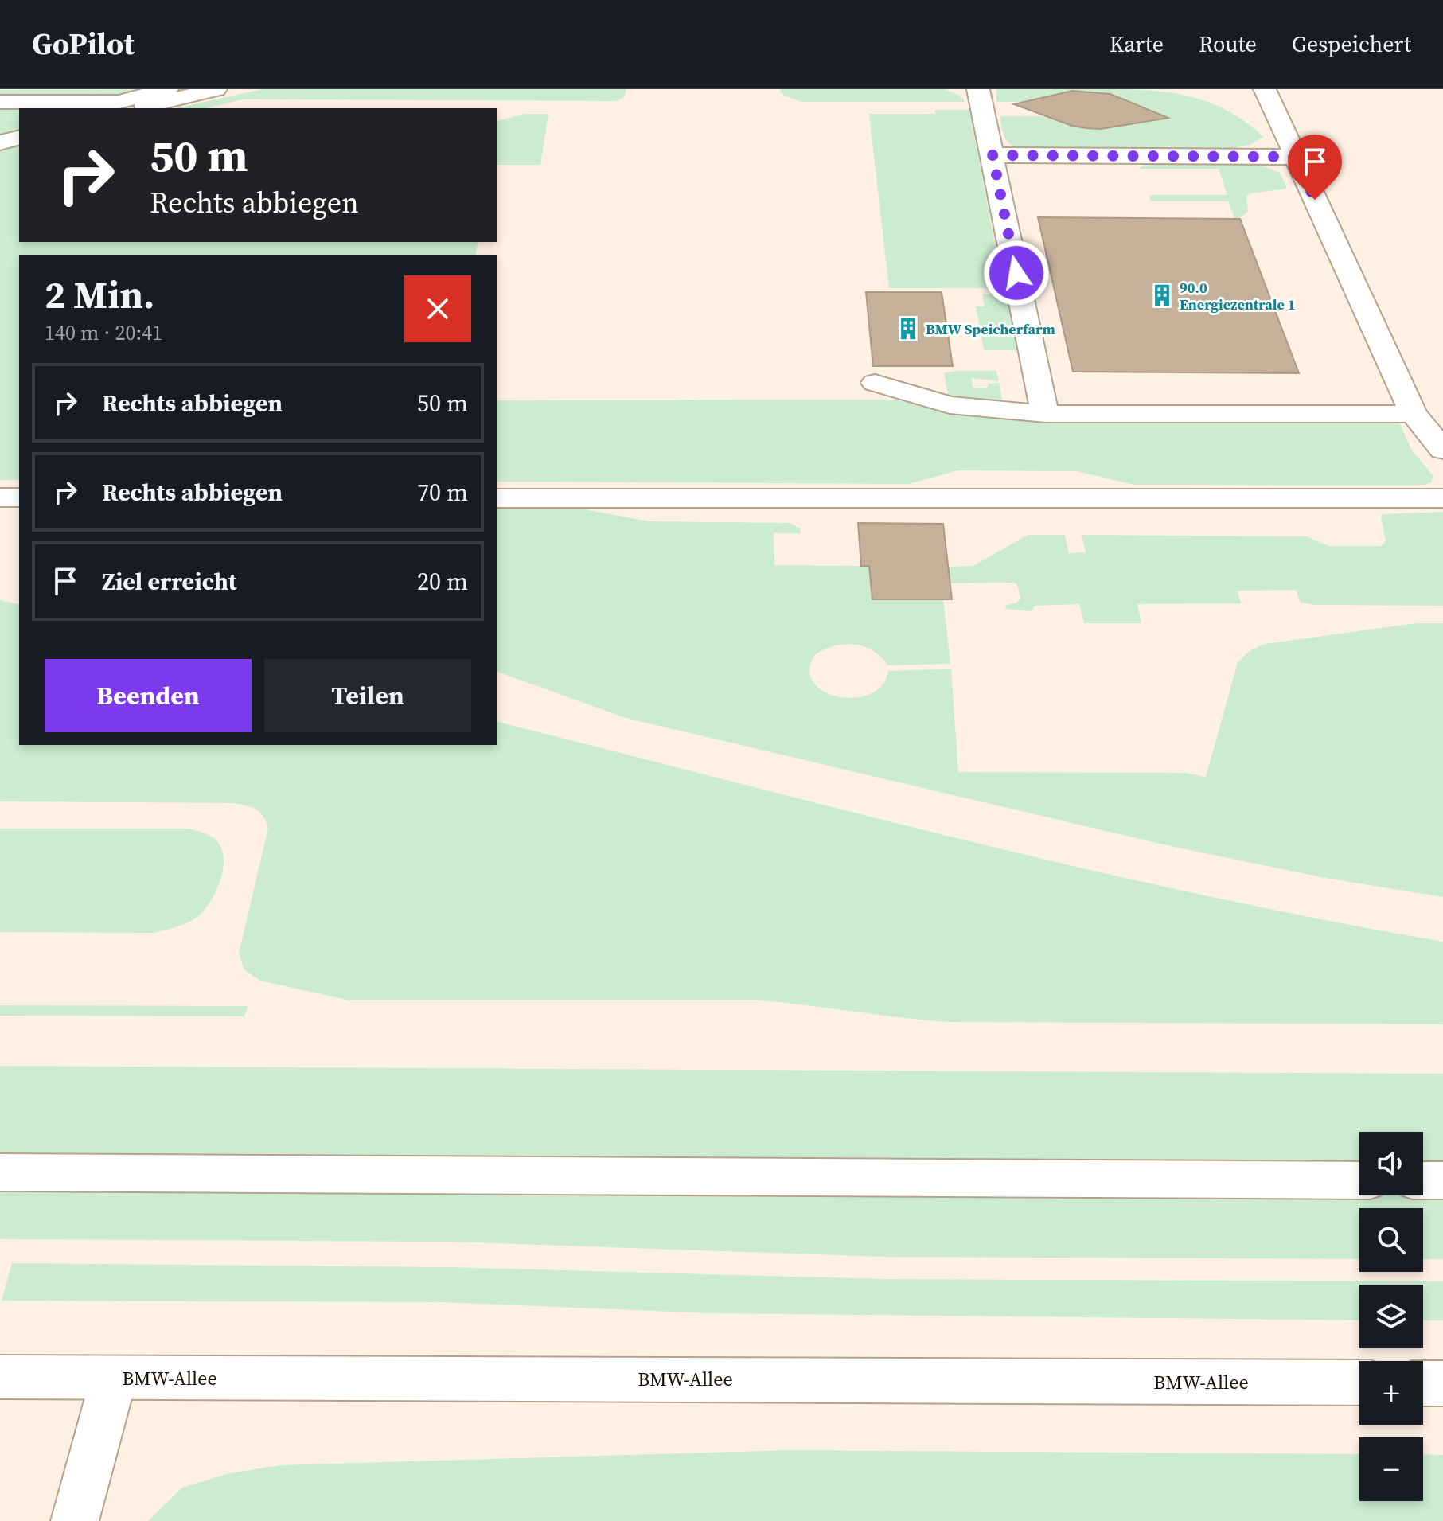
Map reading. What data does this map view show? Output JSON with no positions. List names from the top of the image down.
{
  "streets": {
    "main road": ["BMW-Allee"]
  },
  "places": {
    "building": ["90.0 Energiezentrale 1", "BMW Speicherfarm"]
  },
  "page": {
    "header": "GoPilot",
    "nav": ["Karte", "Route", "Gespeichert"],
    "turn": ["50 m", "Rechts abbiegen"],
    "heading": ["2 Min.", "140 m · 20:41"],
    "list": [
      {
        "name": "Rechts abbiegen",
        "value": "50 m"
      },
      {
        "name": "Rechts abbiegen",
        "value": "70 m"
      },
      {
        "name": "Ziel erreicht",
        "value": "20 m"
      }
    ],
    "buttons": ["Beenden", "Teilen"],
    "map_buttons": ["+", "−"]
  }
}
